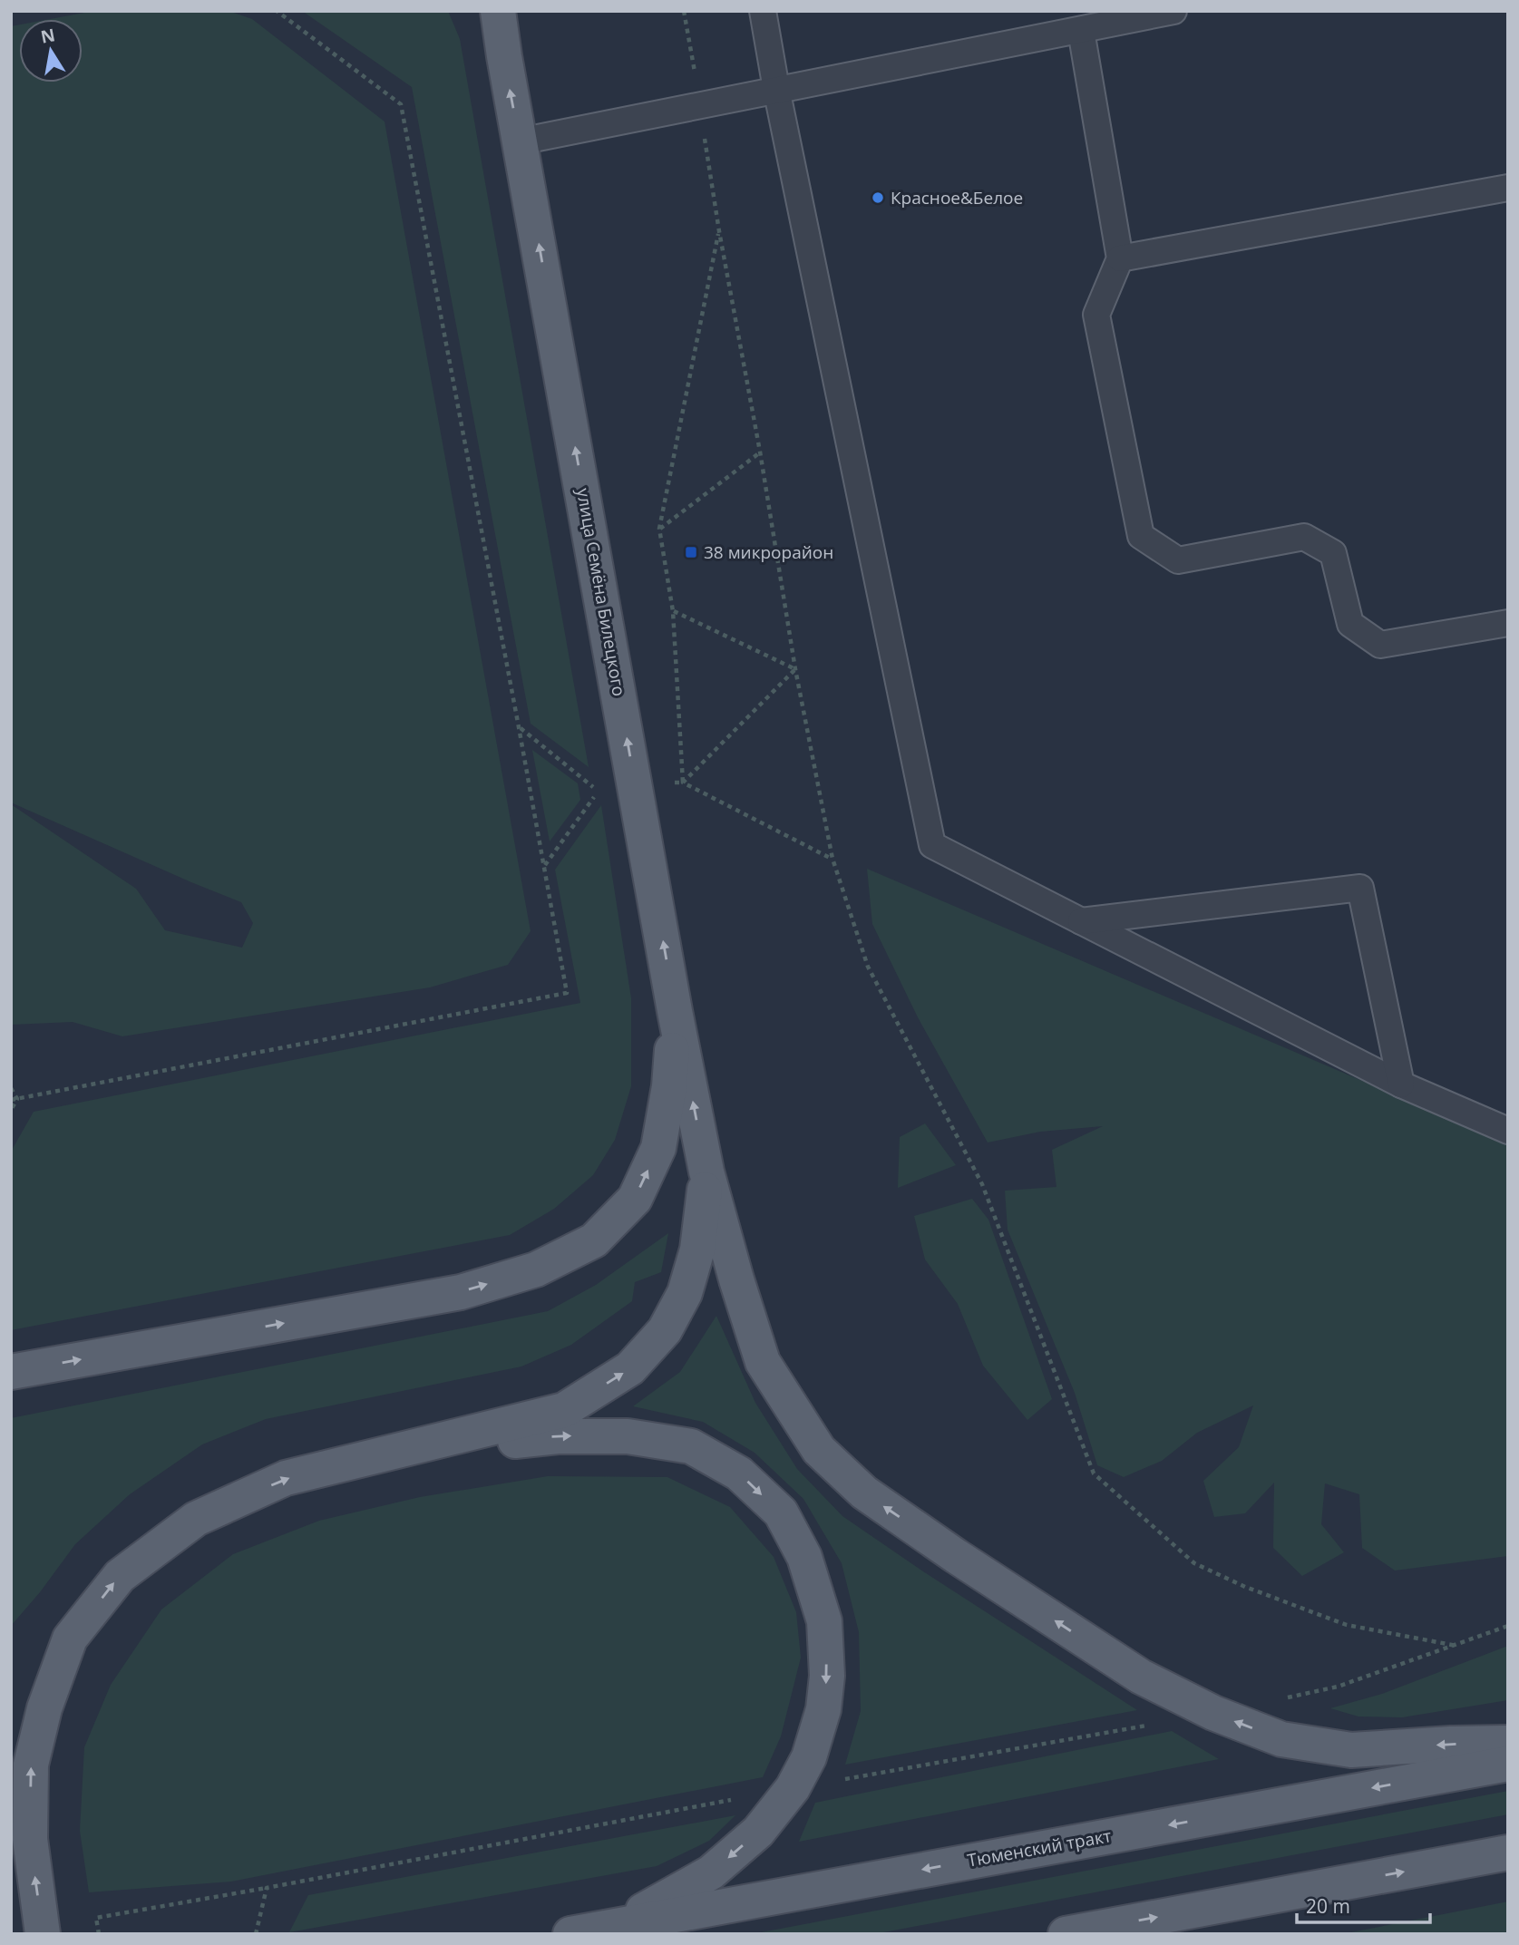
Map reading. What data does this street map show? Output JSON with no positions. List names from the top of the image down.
{
  "streets": {
    "main road": ["улица Семёна Билецкого", "Тюменский тракт"]
  },
  "one_way": ["улица Семёна Билецкого"],
  "places": {
    "other": ["Красное&Белое"],
    "transit": ["38 микрорайон"]
  },
  "scale_bar": "20 m",
  "north": "top"
}
